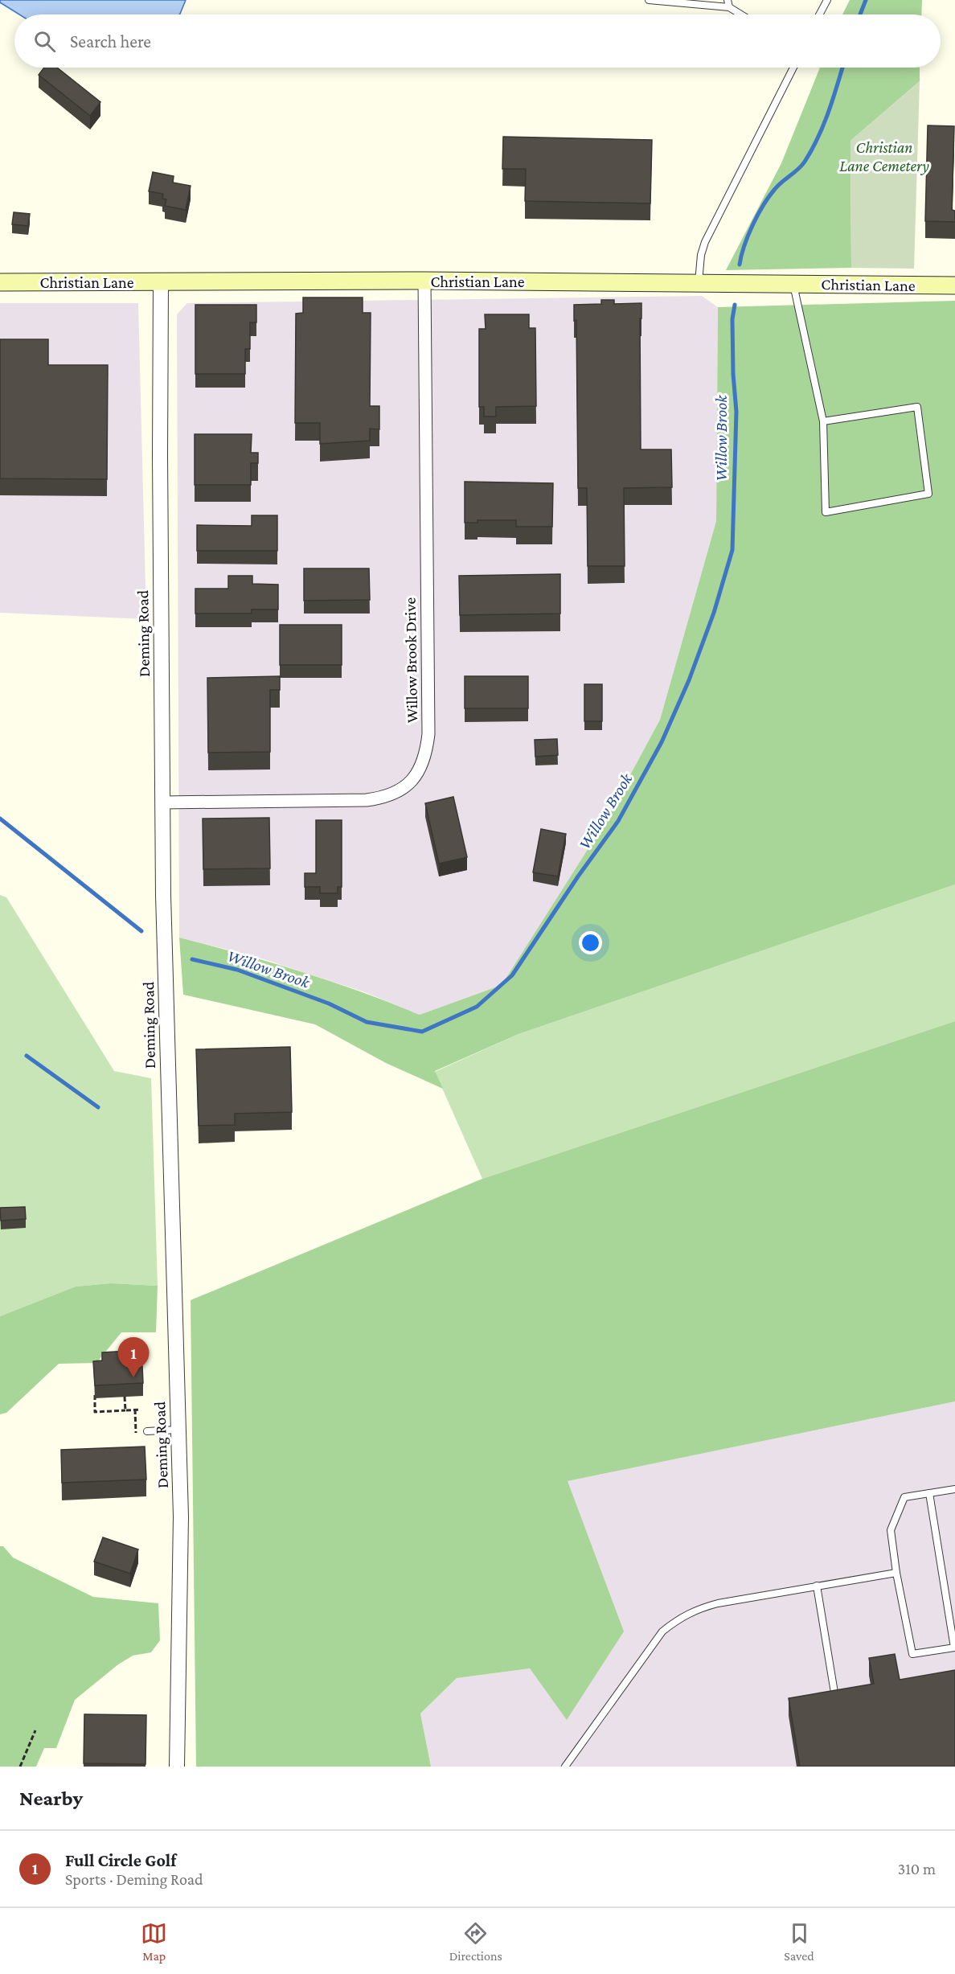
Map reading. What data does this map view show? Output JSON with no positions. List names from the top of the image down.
{
  "streets": {
    "main road": ["Christian Lane"],
    "street": ["Deming Road", "Willow Brook Drive"]
  },
  "crossings": [
    ["Christian Lane", "Deming Road"],
    ["Christian Lane", "Willow Brook Drive"],
    ["Deming Road", "Willow Brook Drive"]
  ],
  "water": ["Willow Brook"],
  "parks": ["Christian Lane Cemetery"],
  "page": {
    "search": "Search here",
    "pins": "1",
    "heading": "Nearby",
    "list": [
      {
        "mark": "1",
        "name": "Full Circle Golf",
        "note": "Sports · Deming Road",
        "value": "310 m"
      }
    ],
    "nav": ["Map", "Directions", "Saved"]
  }
}
